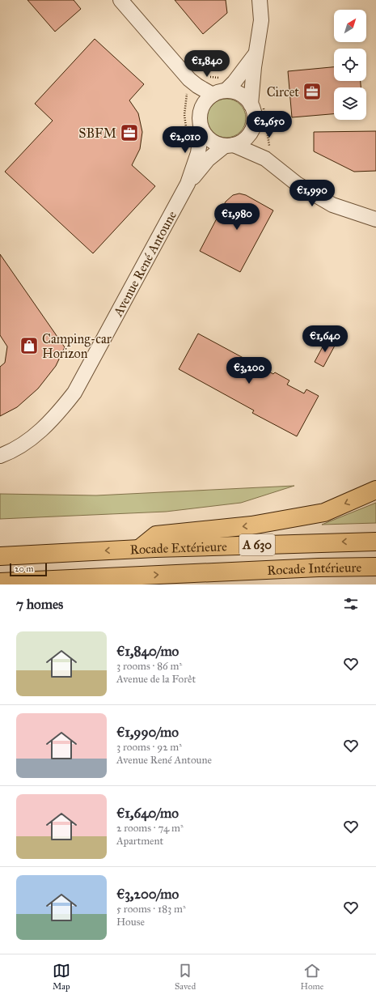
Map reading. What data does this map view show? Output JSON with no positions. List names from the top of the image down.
{
  "streets": {
    "highway": ["A 630", "Rocade Extérieure", "Rocade Intérieure"],
    "street": ["Avenue René Antoune"]
  },
  "places": {
    "office": ["Circet", "SBFM"],
    "shop": ["Camping-car Horizon"]
  },
  "scale_bar": "20 m",
  "north": "top right",
  "page": {
    "price": [
      "€1,840",
      "€2,650",
      "€2,010",
      "€1,990",
      "€1,980",
      "€1,640",
      "€3,200"
    ],
    "scale": "20 m",
    "heading": "7 homes",
    "list": [
      {
        "name": "€1,840/mo",
        "note": "3 rooms · 86 m² · Avenue de la Forêt"
      },
      {
        "name": "€1,990/mo",
        "note": "3 rooms · 92 m² · Avenue René Antoune"
      },
      {
        "name": "€1,640/mo",
        "note": "2 rooms · 74 m² · Apartment"
      },
      {
        "name": "€3,200/mo",
        "note": "5 rooms · 183 m² · House"
      }
    ],
    "tabs": ["Map", "Saved", "Home"]
  }
}
